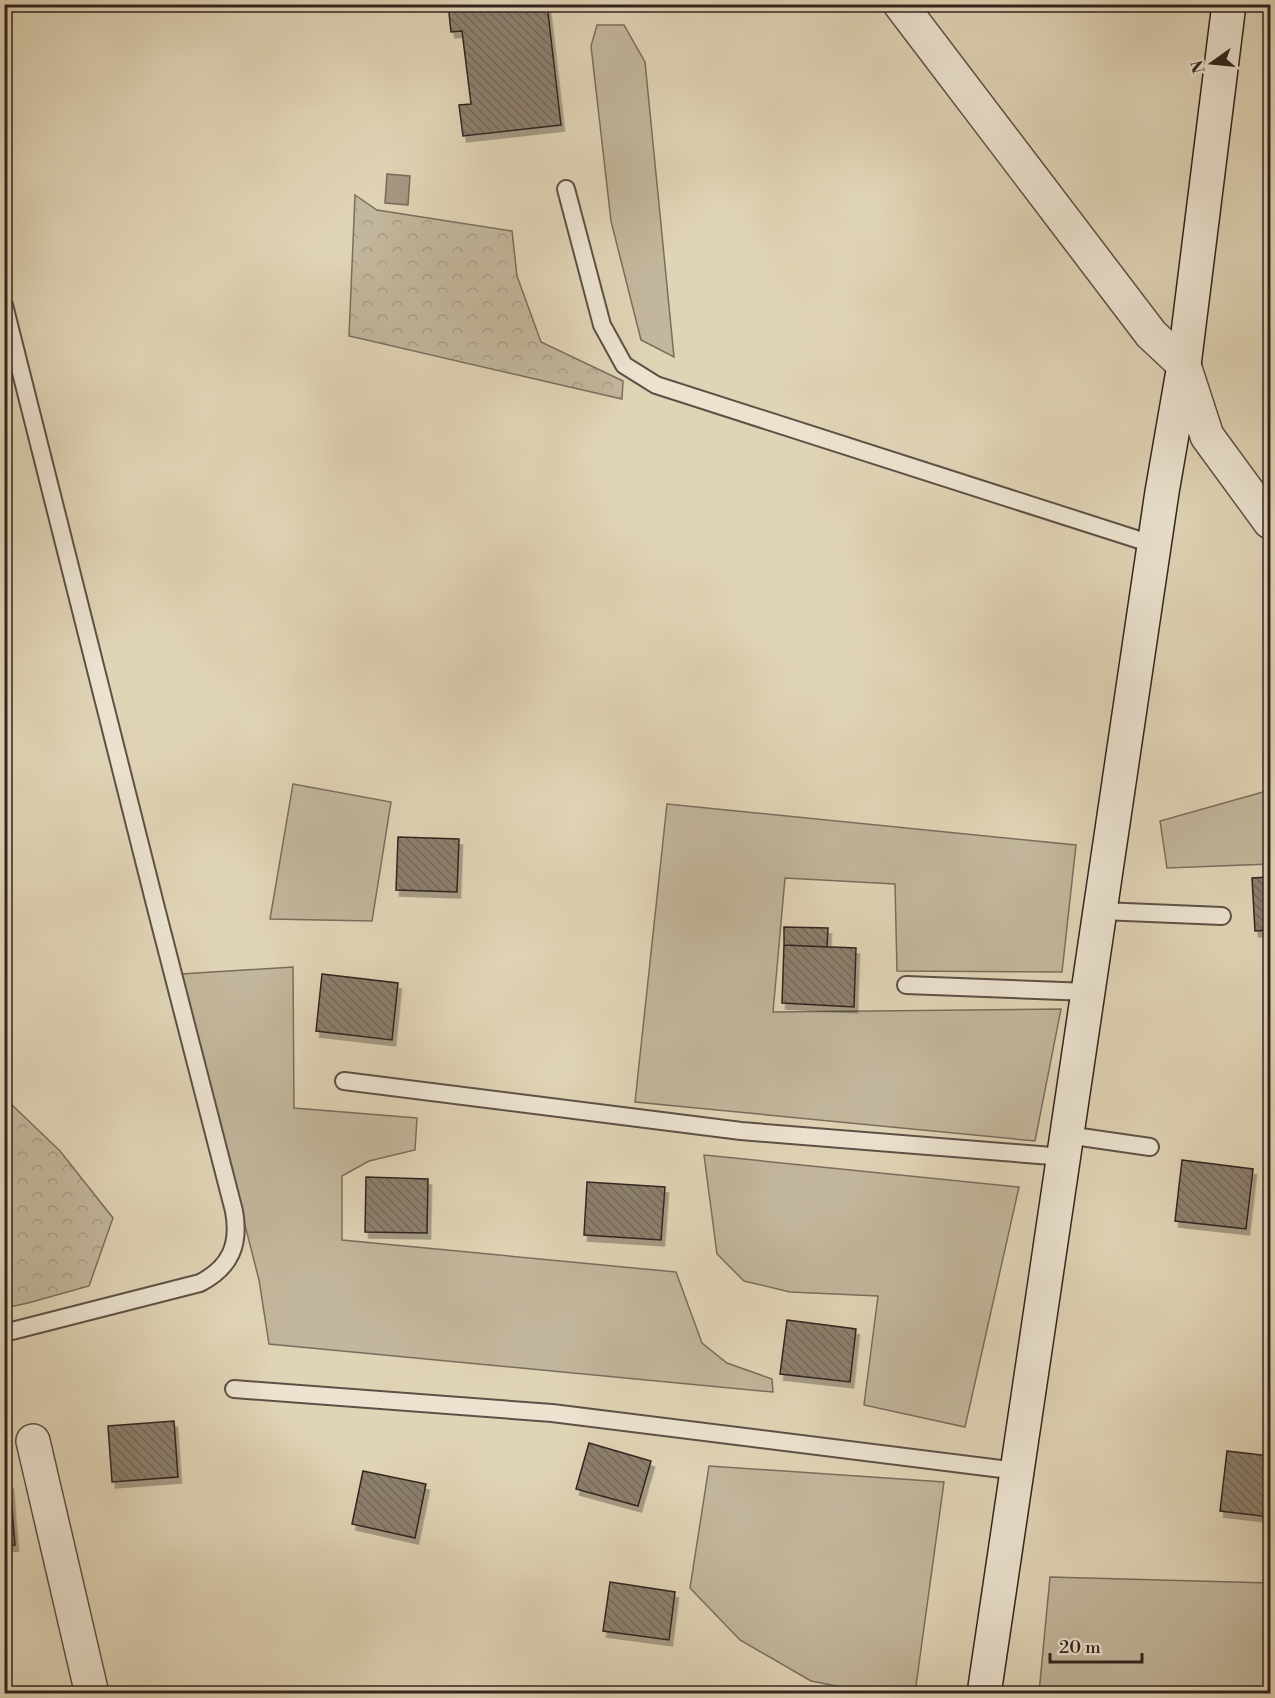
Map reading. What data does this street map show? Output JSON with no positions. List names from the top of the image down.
{
  "scale_bar": "20 m",
  "north": "left"
}
